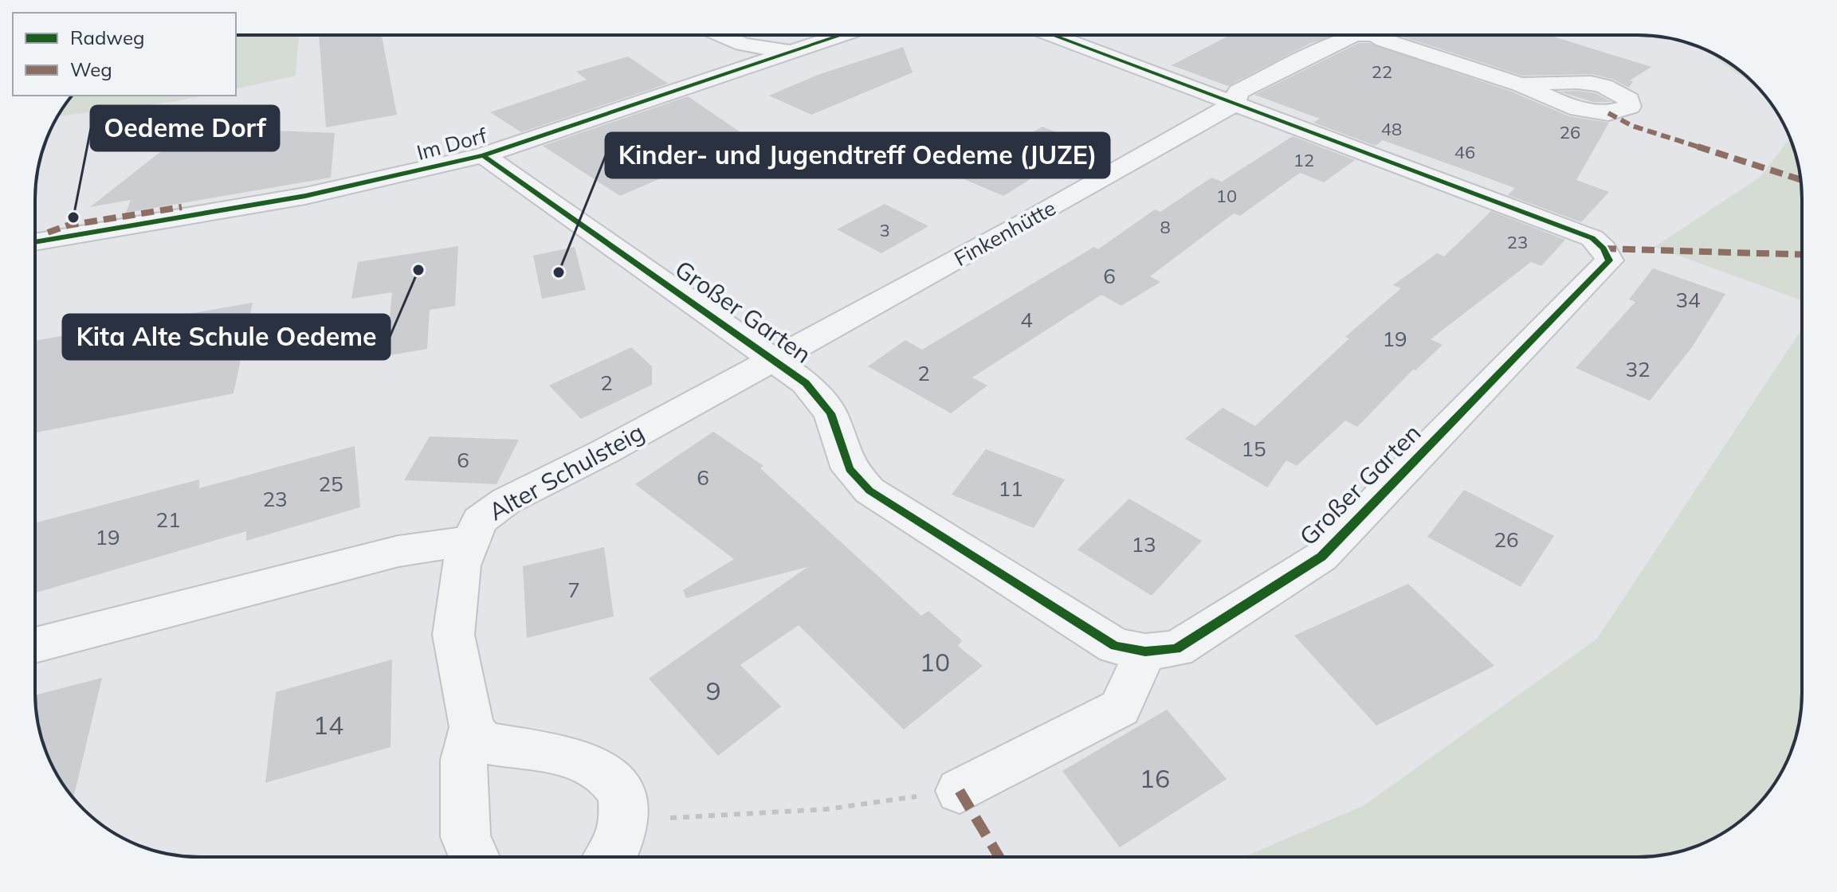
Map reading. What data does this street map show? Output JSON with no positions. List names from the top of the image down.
{
  "streets": {
    "street": [
      "Im Dorf",
      "Finkenhütte",
      "Großer Garten",
      "Alter Schulsteig"
    ]
  },
  "crossings": [
    ["Im Dorf", "Großer Garten"],
    ["Finkenhütte", "Großer Garten"],
    ["Finkenhütte", "Alter Schulsteig"],
    ["Großer Garten", "Alter Schulsteig"]
  ],
  "places": ["Oedeme Dorf", "Kita Alte Schule Oedeme", "Kinder- und Jugendtreff Oedeme (JUZE)"],
  "house_numbers": [
    "22",
    "48",
    "26",
    "46",
    "12",
    "10",
    "8",
    "3",
    "23",
    "6",
    "34",
    "4",
    "19",
    "32",
    "2",
    "2",
    "15",
    "6",
    "6",
    "25",
    "11",
    "23",
    "21",
    "19",
    "26",
    "13",
    "7",
    "10",
    "9",
    "14",
    "16"
  ],
  "legend": ["Radweg", "Weg"]
}
